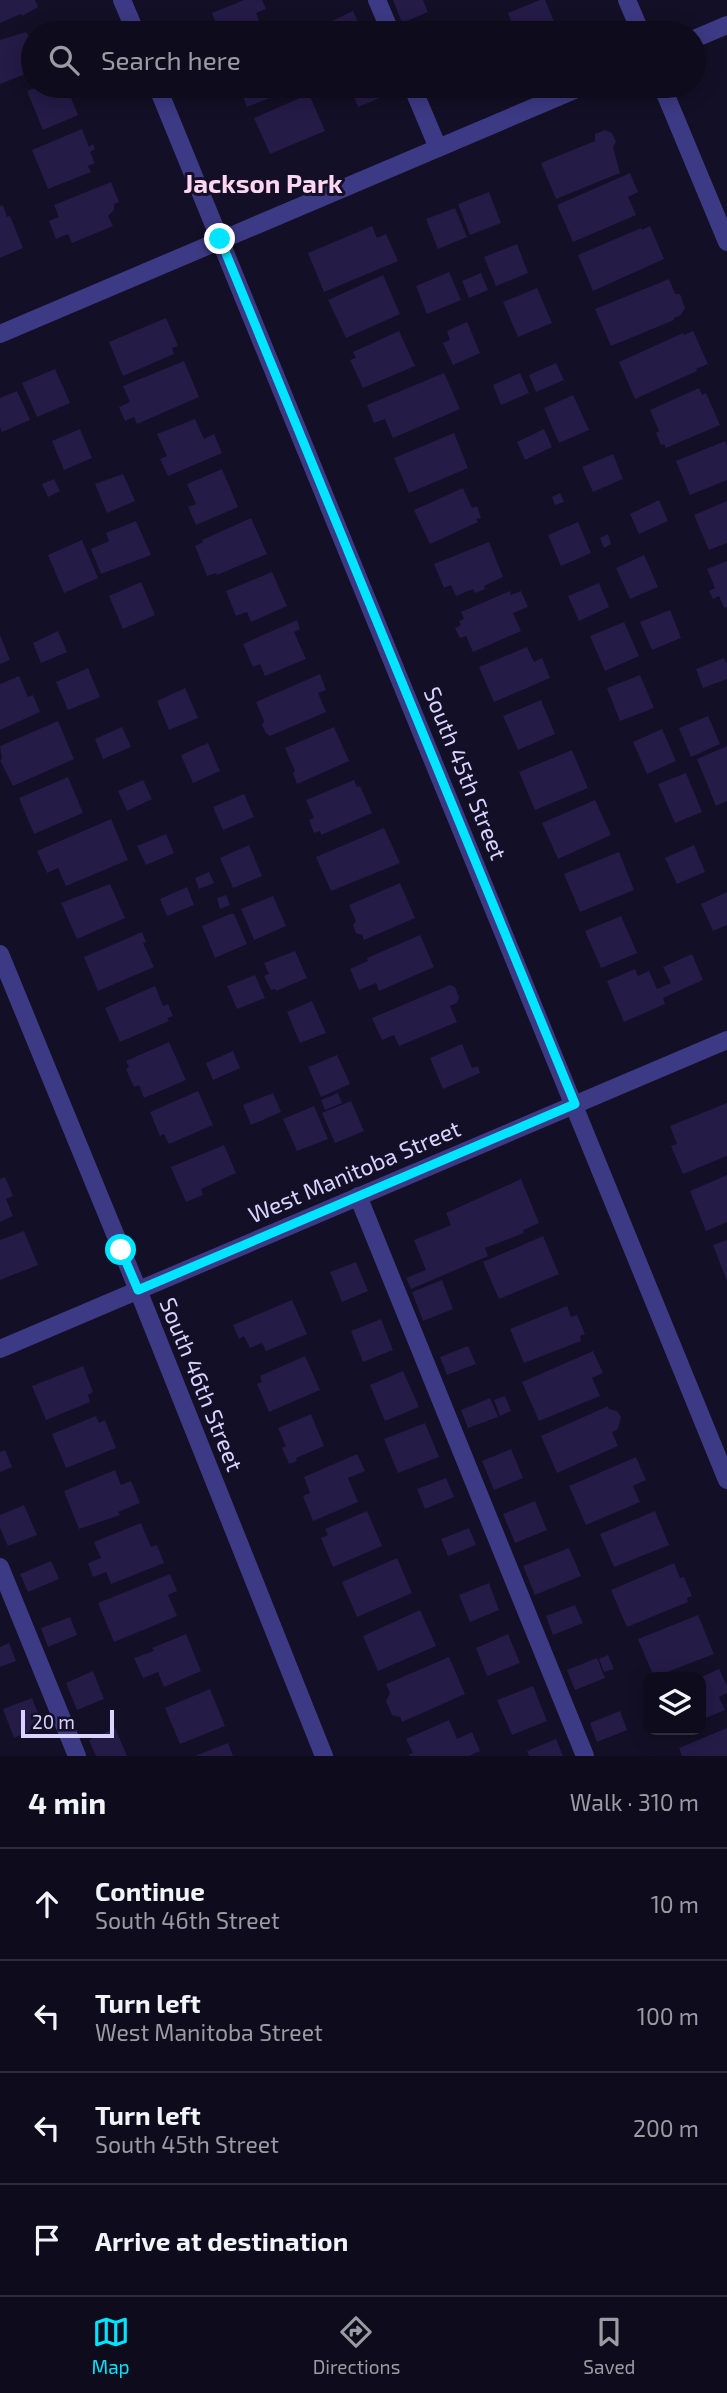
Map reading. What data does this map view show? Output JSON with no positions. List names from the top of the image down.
{
  "streets": {
    "street": ["South 45th Street", "West Manitoba Street", "South 46th Street"]
  },
  "crossings": [
    ["South 45th Street", "West Manitoba Street"],
    ["West Manitoba Street", "South 46th Street"]
  ],
  "districts": ["Jackson Park"],
  "scale_bar": "20 m",
  "page": {
    "search": "Search here",
    "scale": "20 m",
    "heading": ["4 min", "Walk · 310 m"],
    "list": [
      ["Continue", "South 46th Street", "10 m"],
      ["Turn left", "West Manitoba Street", "100 m"],
      ["Turn left", "South 45th Street", "200 m"],
      "Arrive at destination"
    ],
    "nav": ["Map", "Directions", "Saved"]
  }
}
